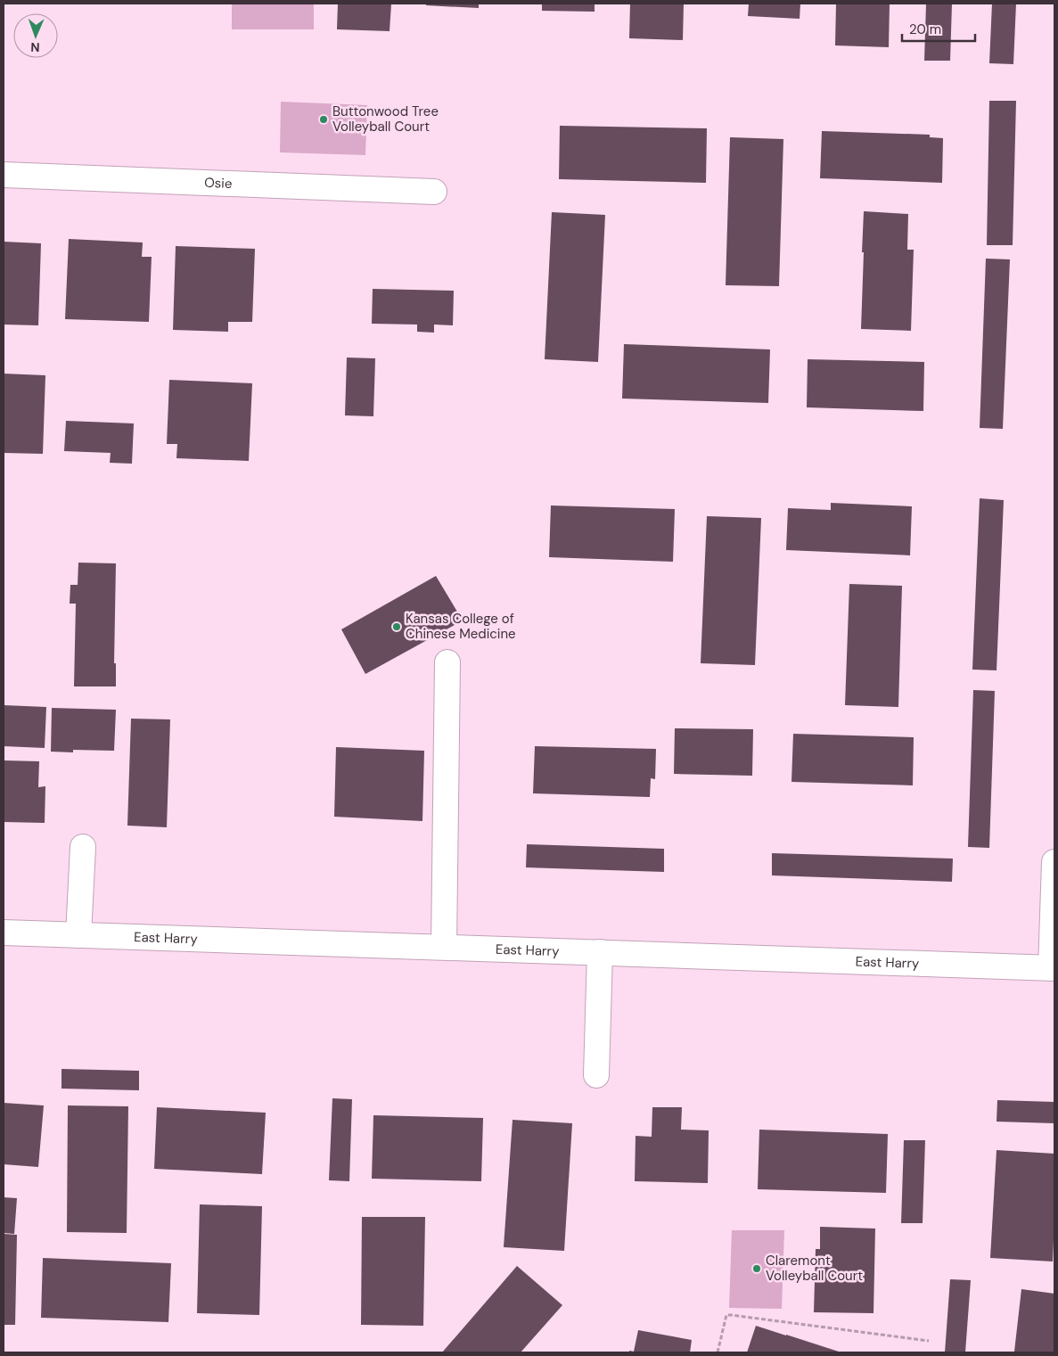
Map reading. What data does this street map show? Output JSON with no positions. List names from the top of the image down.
{
  "streets": {
    "main road": ["Osie", "East Harry"]
  },
  "places": ["Buttonwood Tree Volleyball Court", "Kansas College of Chinese Medicine", "Claremont Volleyball Court"],
  "scale_bar": "20 m",
  "north": "bottom"
}
